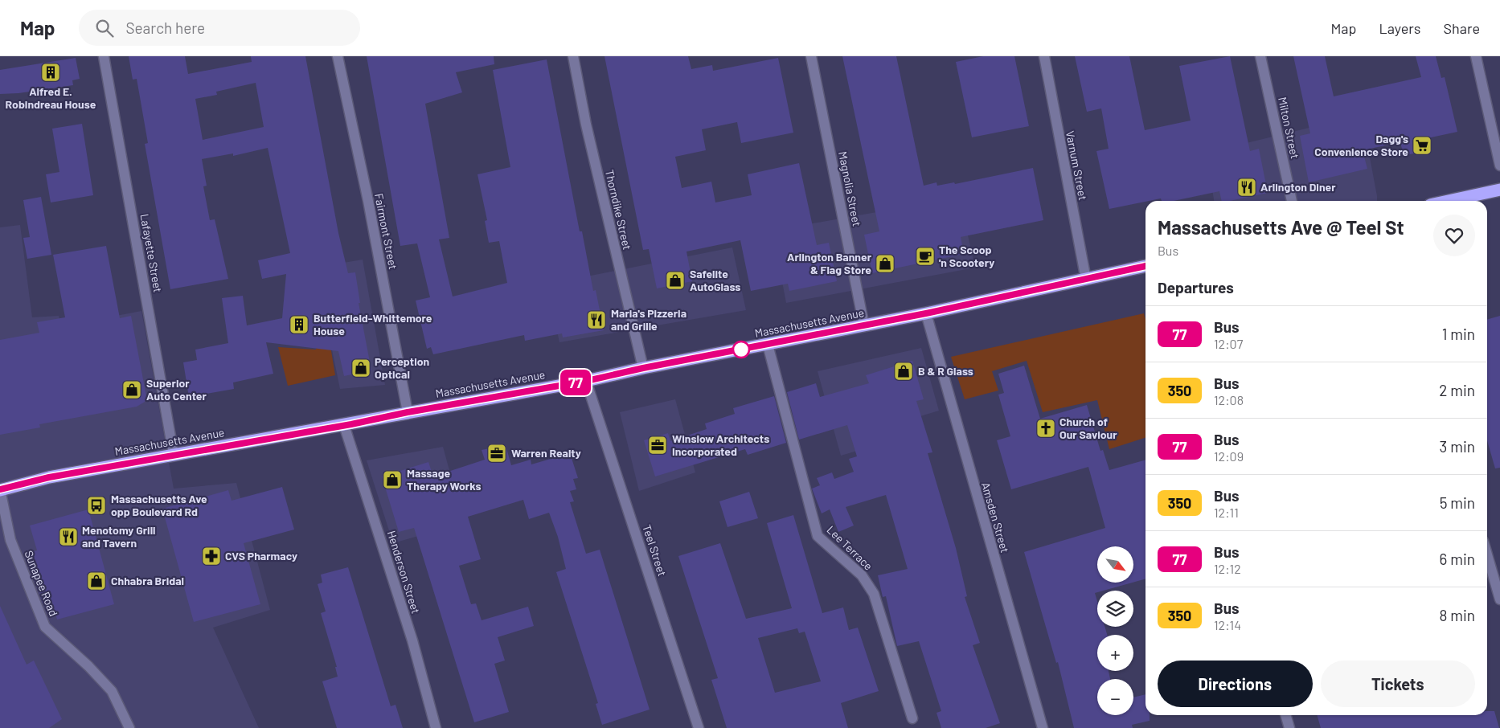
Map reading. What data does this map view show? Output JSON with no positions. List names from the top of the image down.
{
  "streets": {
    "highway": ["Massachusetts Avenue"],
    "street": [
      "Milton Street",
      "Varnum Street",
      "Magnolia Street",
      "Thorndike Street",
      "Fairmont Street",
      "Lafayette Street",
      "Amsden Street",
      "Lee Terrace",
      "Teel Street",
      "Henderson Street",
      "Sunapee Road"
    ]
  },
  "crossings": [
    ["Varnum Street", "Massachusetts Avenue"],
    ["Magnolia Street", "Massachusetts Avenue"],
    ["Thorndike Street", "Massachusetts Avenue"],
    ["Fairmont Street", "Massachusetts Avenue"],
    ["Lafayette Street", "Massachusetts Avenue"],
    ["Massachusetts Avenue", "Amsden Street"],
    ["Massachusetts Avenue", "Lee Terrace"],
    ["Massachusetts Avenue", "Teel Street"],
    ["Massachusetts Avenue", "Henderson Street"],
    ["Massachusetts Avenue", "Sunapee Road"]
  ],
  "places": {
    "building": ["Alfred E. Robindreau House", "Butterfield-Whittemore House"],
    "supermarket": ["Dagg's Convenience Store"],
    "restaurant": ["Arlington Diner", "Maria's Pizzeria and Grille", "Menotomy Grill and Tavern"],
    "cafe": ["The Scoop 'n Scootery"],
    "shop": [
      "Arlington Banner & Flag Store",
      "Safelite AutoGlass",
      "Perception Optical",
      "B & R Glass",
      "Superior Auto Center",
      "Massage Therapy Works",
      "Chhabra Bridal"
    ],
    "church": ["Church of Our Saviour"],
    "office": ["Winslow Architects Incorporated", "Warren Realty"],
    "bus stop": ["Massachusetts Ave opp Boulevard Rd"],
    "pharmacy": ["CVS Pharmacy"]
  },
  "lines": ["bus line 77"],
  "north": "bottom right",
  "page": {
    "header": "Map",
    "search": "Search here",
    "nav": ["Map", "Layers", "Share"],
    "on_map": "77",
    "heading": [
      ["Massachusetts Ave @ Teel St", "Bus"],
      "Departures"
    ],
    "list": [
      {
        "mark": "77",
        "name": "Bus",
        "note": "12:07",
        "value": "1 min"
      },
      {
        "mark": "350",
        "name": "Bus",
        "note": "12:08",
        "value": "2 min"
      },
      {
        "mark": "77",
        "name": "Bus",
        "note": "12:09",
        "value": "3 min"
      },
      {
        "mark": "350",
        "name": "Bus",
        "note": "12:11",
        "value": "5 min"
      },
      {
        "mark": "77",
        "name": "Bus",
        "note": "12:12",
        "value": "6 min"
      },
      {
        "mark": "350",
        "name": "Bus",
        "note": "12:14",
        "value": "8 min"
      }
    ],
    "map_buttons": ["+", "−"],
    "buttons": ["Directions", "Tickets"]
  }
}
